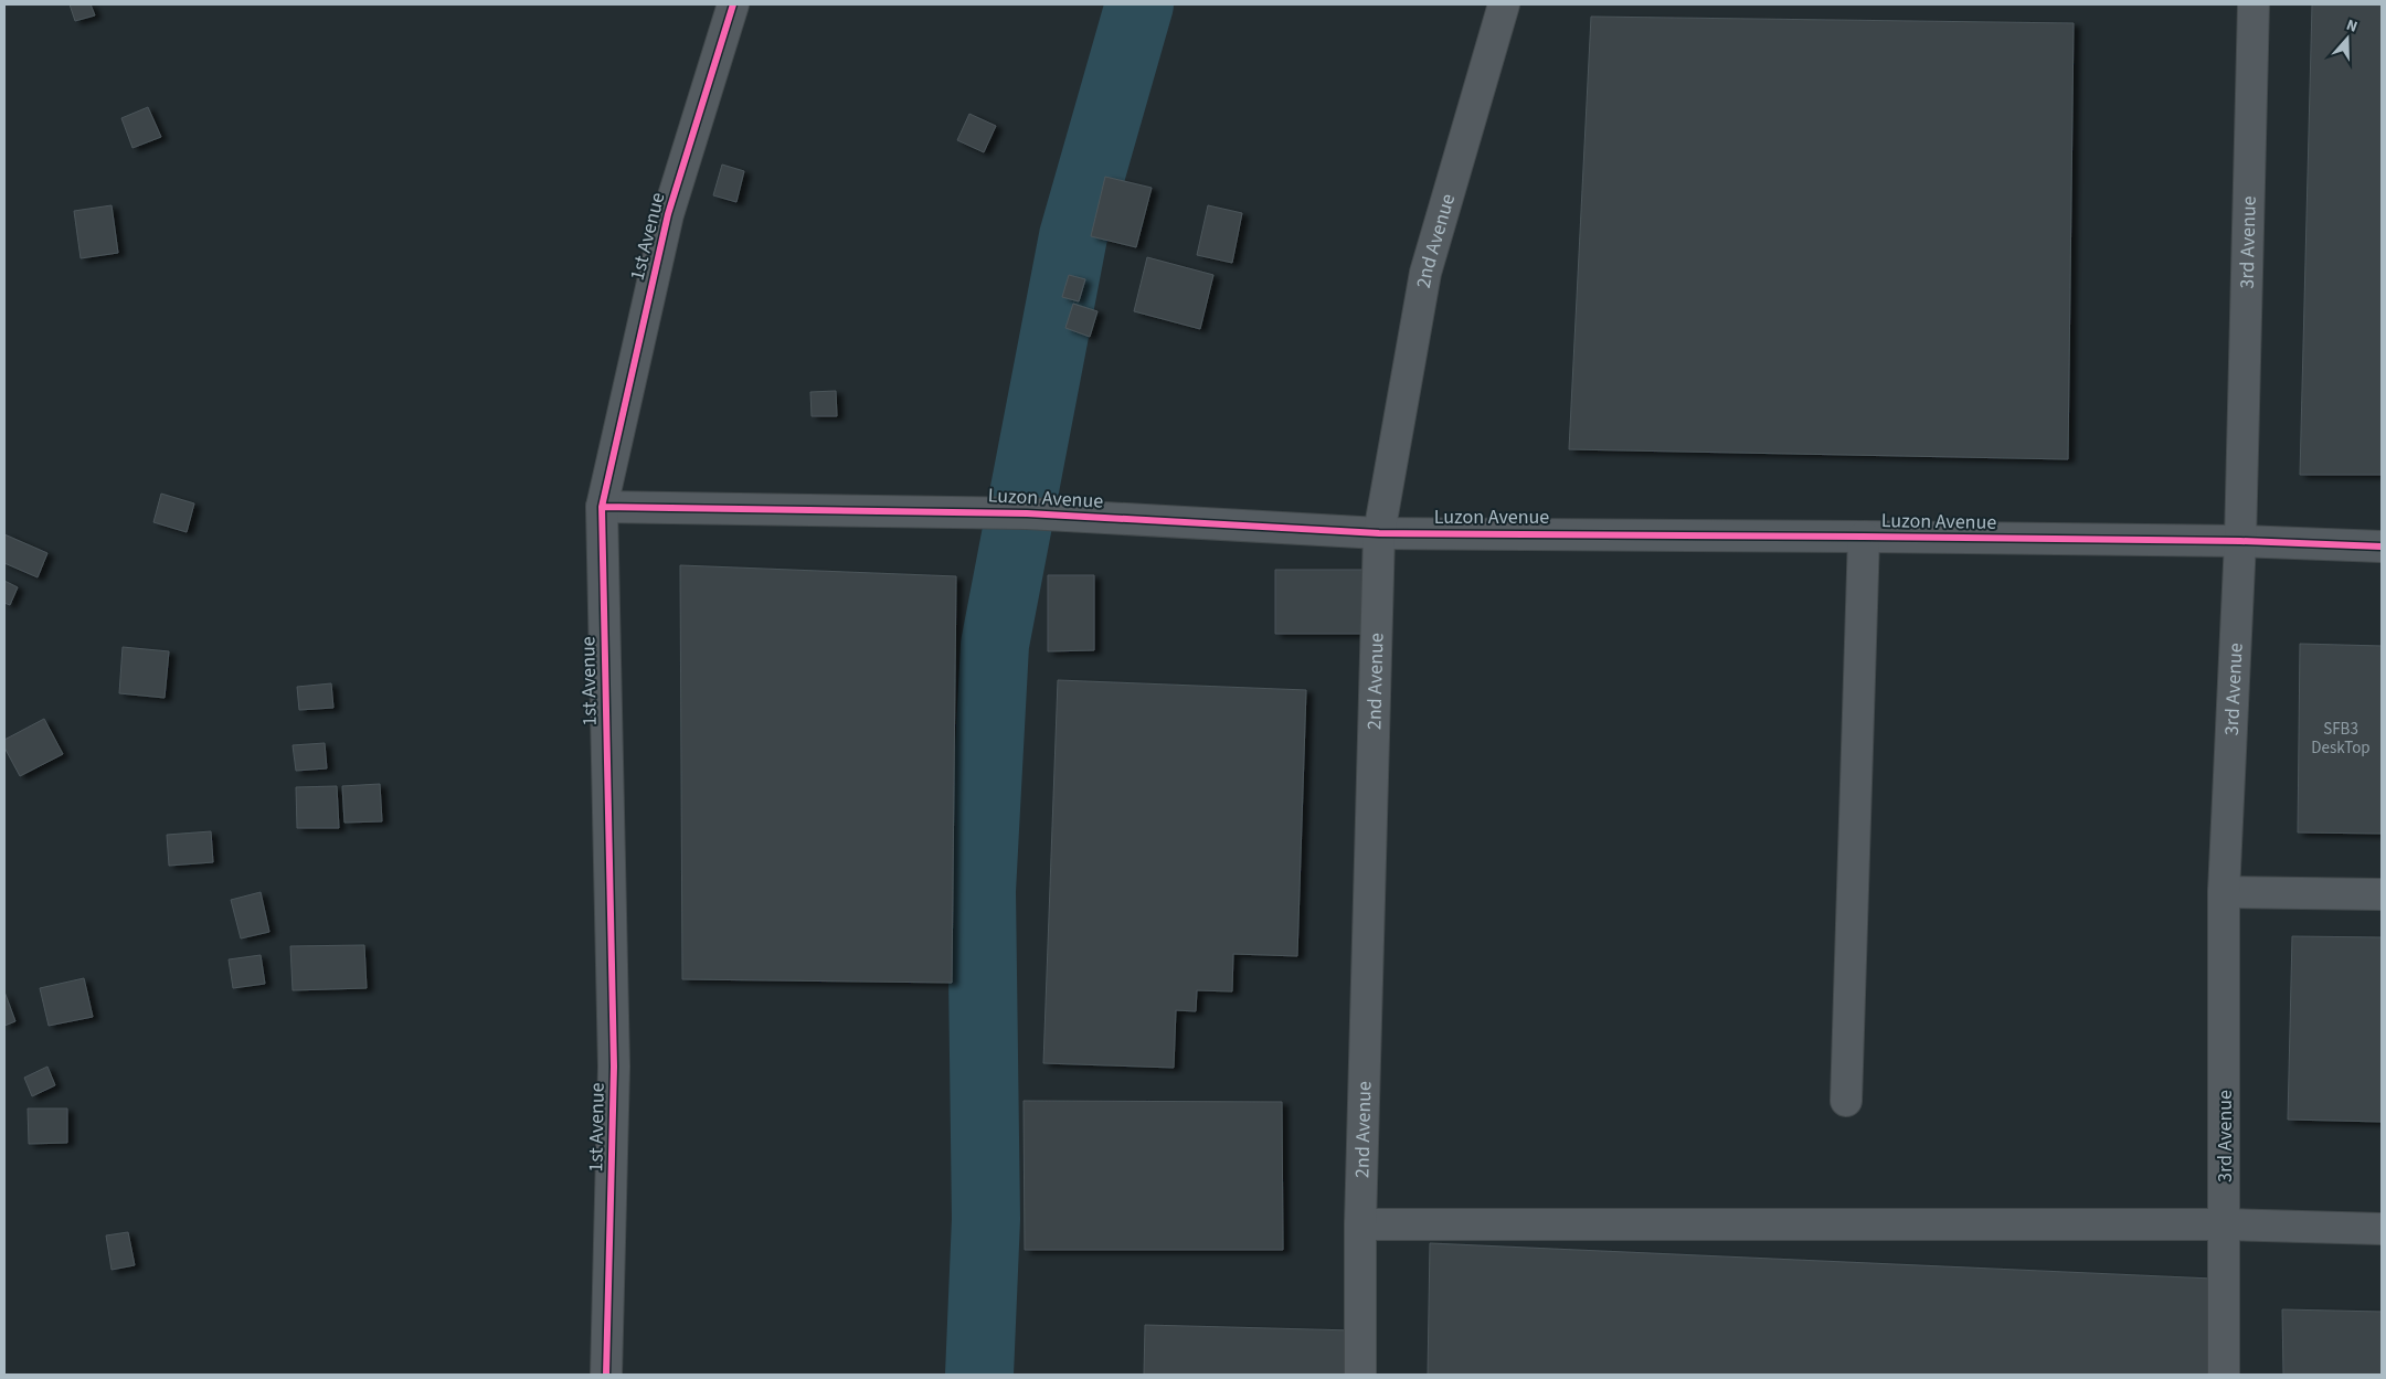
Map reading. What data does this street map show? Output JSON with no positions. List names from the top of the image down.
{
  "streets": {
    "street": [
      "1st Avenue",
      "2nd Avenue",
      "3rd Avenue",
      "Luzon Avenue"
    ]
  },
  "crossings": [
    ["1st Avenue", "Luzon Avenue"],
    ["2nd Avenue", "Luzon Avenue"],
    ["3rd Avenue", "Luzon Avenue"]
  ],
  "house_numbers": ["SFB3 DeskTop"],
  "north": "top"
}
